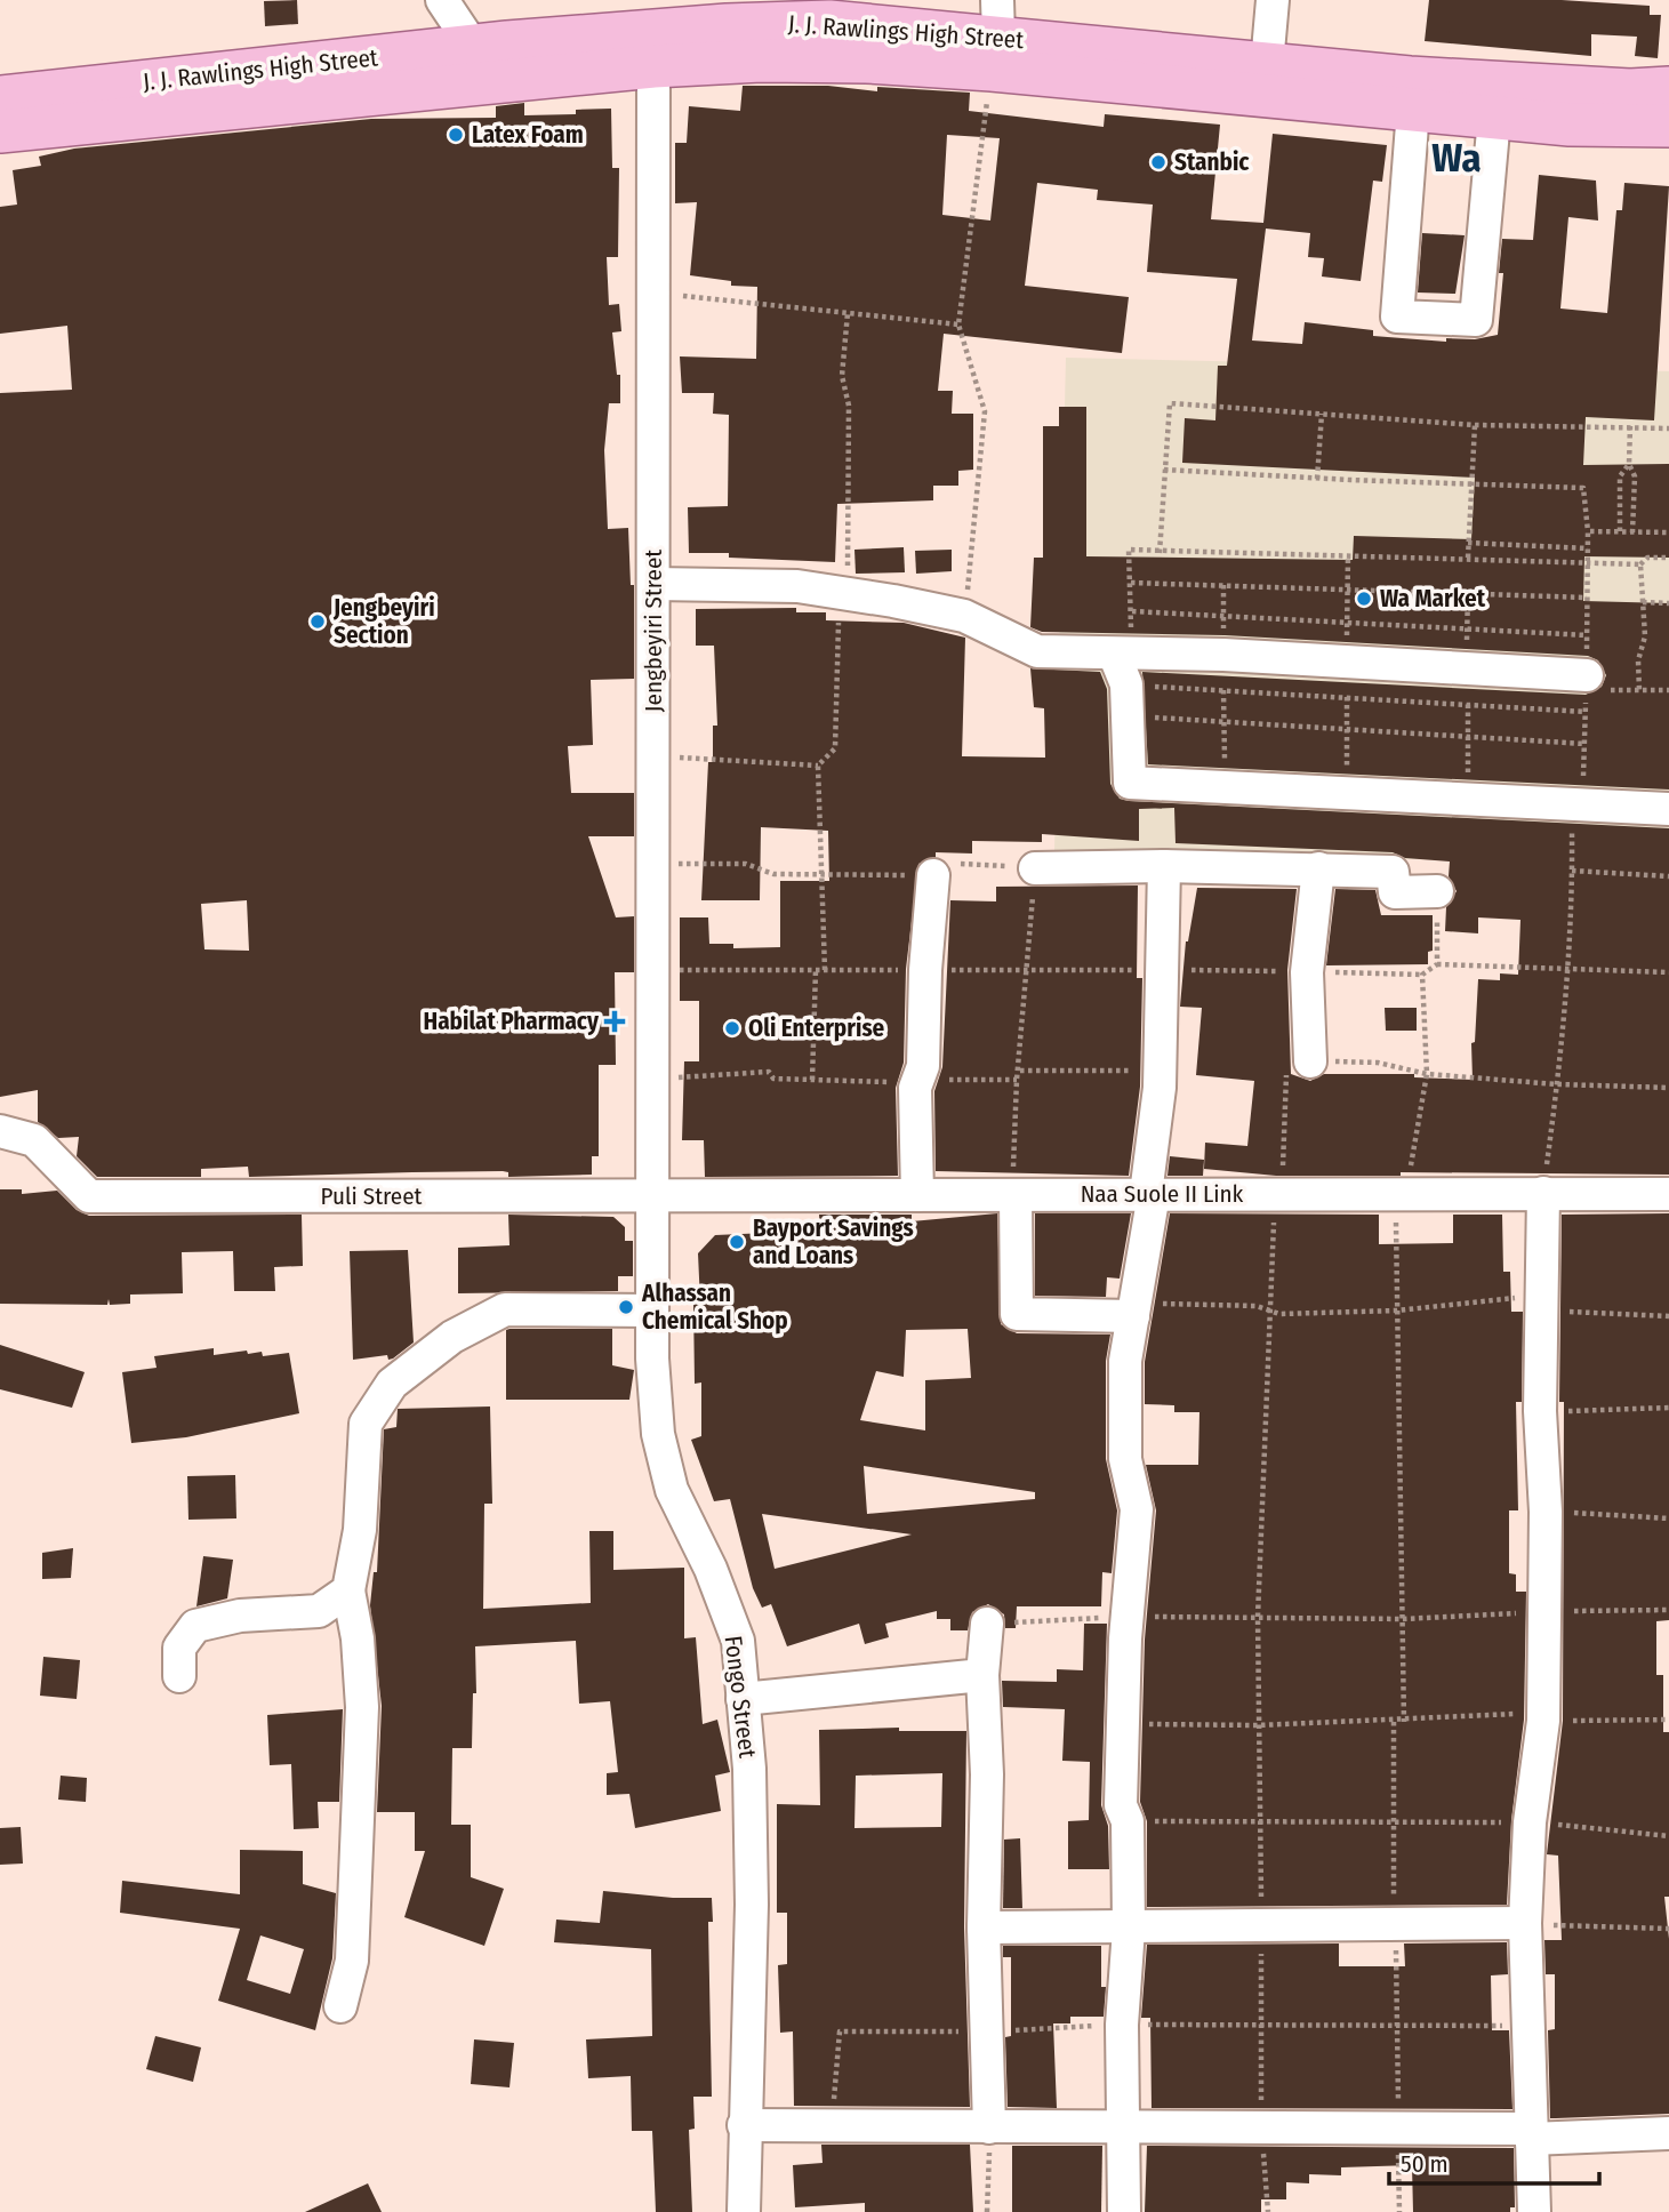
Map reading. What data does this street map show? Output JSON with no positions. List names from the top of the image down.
{
  "streets": {
    "main road": ["J. J. Rawlings High Street"],
    "street": [
      "Jengbeyiri Street",
      "Naa Suole II Link",
      "Puli Street",
      "Fongo Street"
    ]
  },
  "crossings": [
    ["J. J. Rawlings High Street", "Jengbeyiri Street"],
    ["Jengbeyiri Street", "Naa Suole II Link"],
    ["Jengbeyiri Street", "Puli Street"],
    ["Jengbeyiri Street", "Fongo Street"],
    ["Naa Suole II Link", "Puli Street"],
    ["Naa Suole II Link", "Fongo Street"],
    ["Puli Street", "Fongo Street"]
  ],
  "districts": ["Wa"],
  "places": {
    "other": [
      "Latex Foam",
      "Stanbic",
      "Wa Market",
      "Jengbeyiri Section",
      "Oli Enterprise",
      "Bayport Savings and Loans",
      "Alhassan Chemical Shop"
    ],
    "health": ["Habilat Pharmacy"]
  },
  "scale_bar": "50 m"
}
